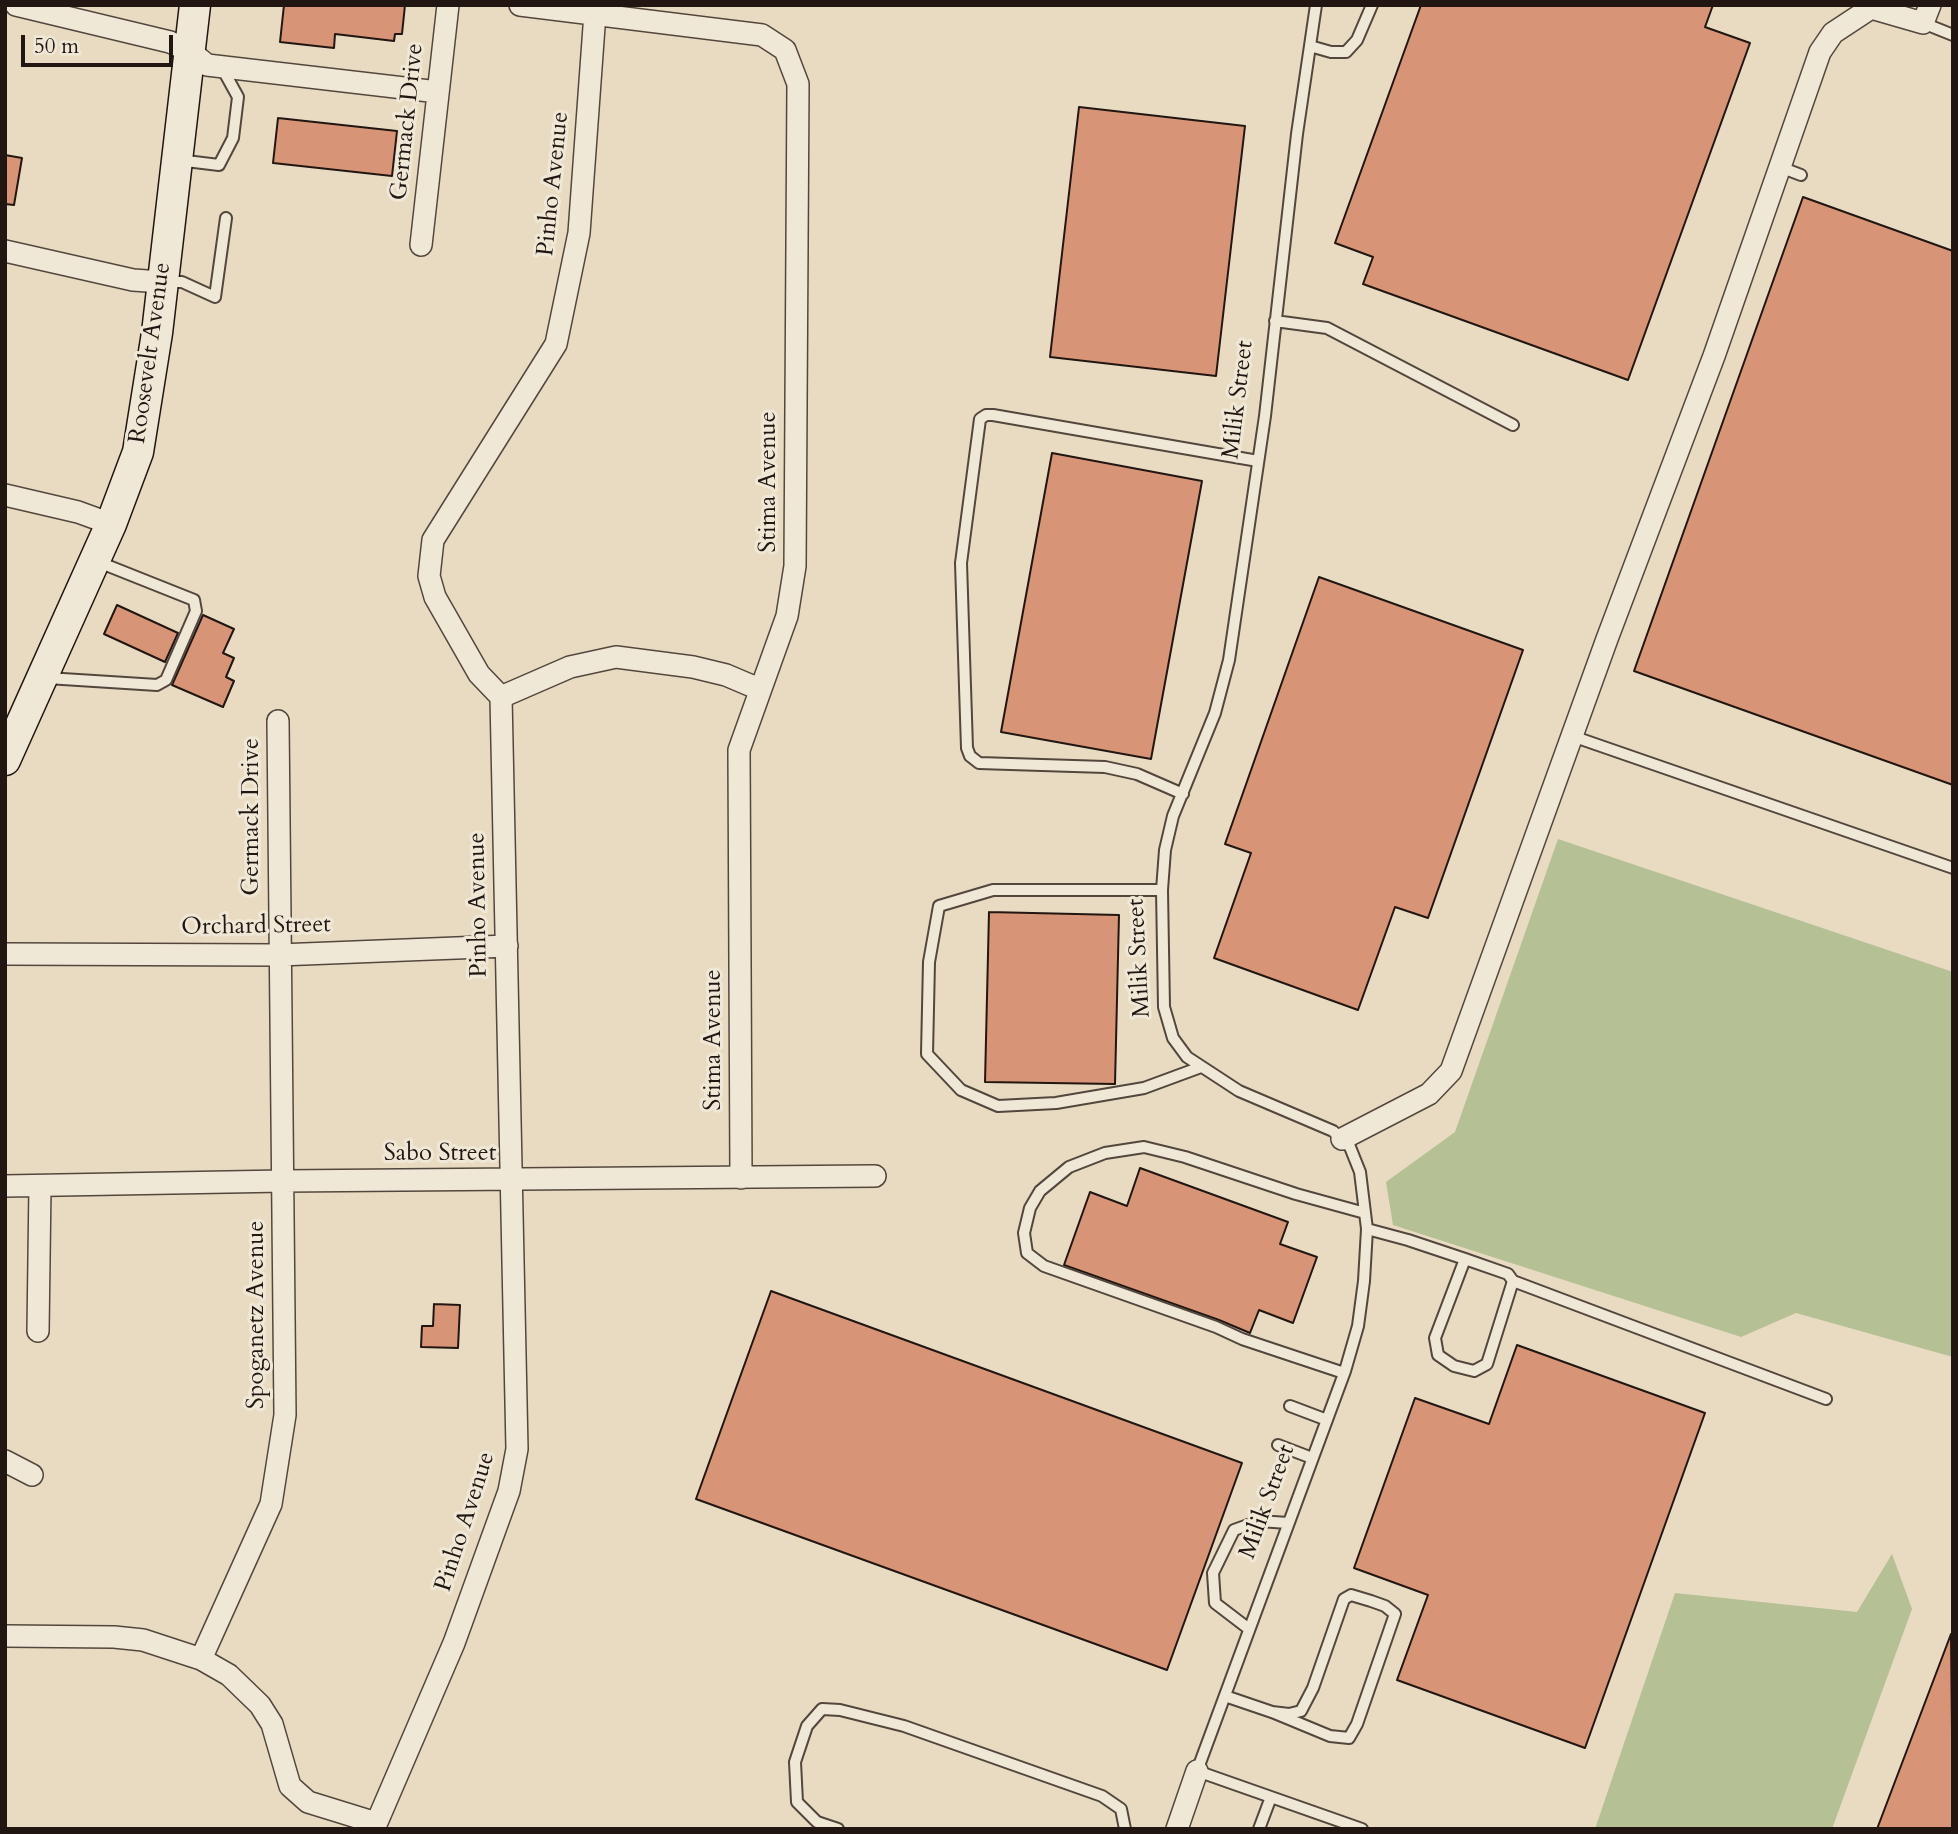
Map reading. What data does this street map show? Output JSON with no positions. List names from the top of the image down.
{
  "streets": {
    "main road": ["Roosevelt Avenue"],
    "street": [
      "Germack Drive",
      "Pinho Avenue",
      "Milik Street",
      "Stima Avenue",
      "Orchard Street",
      "Sabo Street",
      "Spoganetz Avenue"
    ]
  },
  "crossings": [
    ["Germack Drive", "Orchard Street"],
    ["Germack Drive", "Spoganetz Avenue"],
    ["Pinho Avenue", "Stima Avenue"],
    ["Pinho Avenue", "Orchard Street"],
    ["Pinho Avenue", "Sabo Street"],
    ["Stima Avenue", "Sabo Street"],
    ["Orchard Street", "Spoganetz Avenue"],
    ["Sabo Street", "Spoganetz Avenue"]
  ],
  "scale_bar": "50 m"
}
